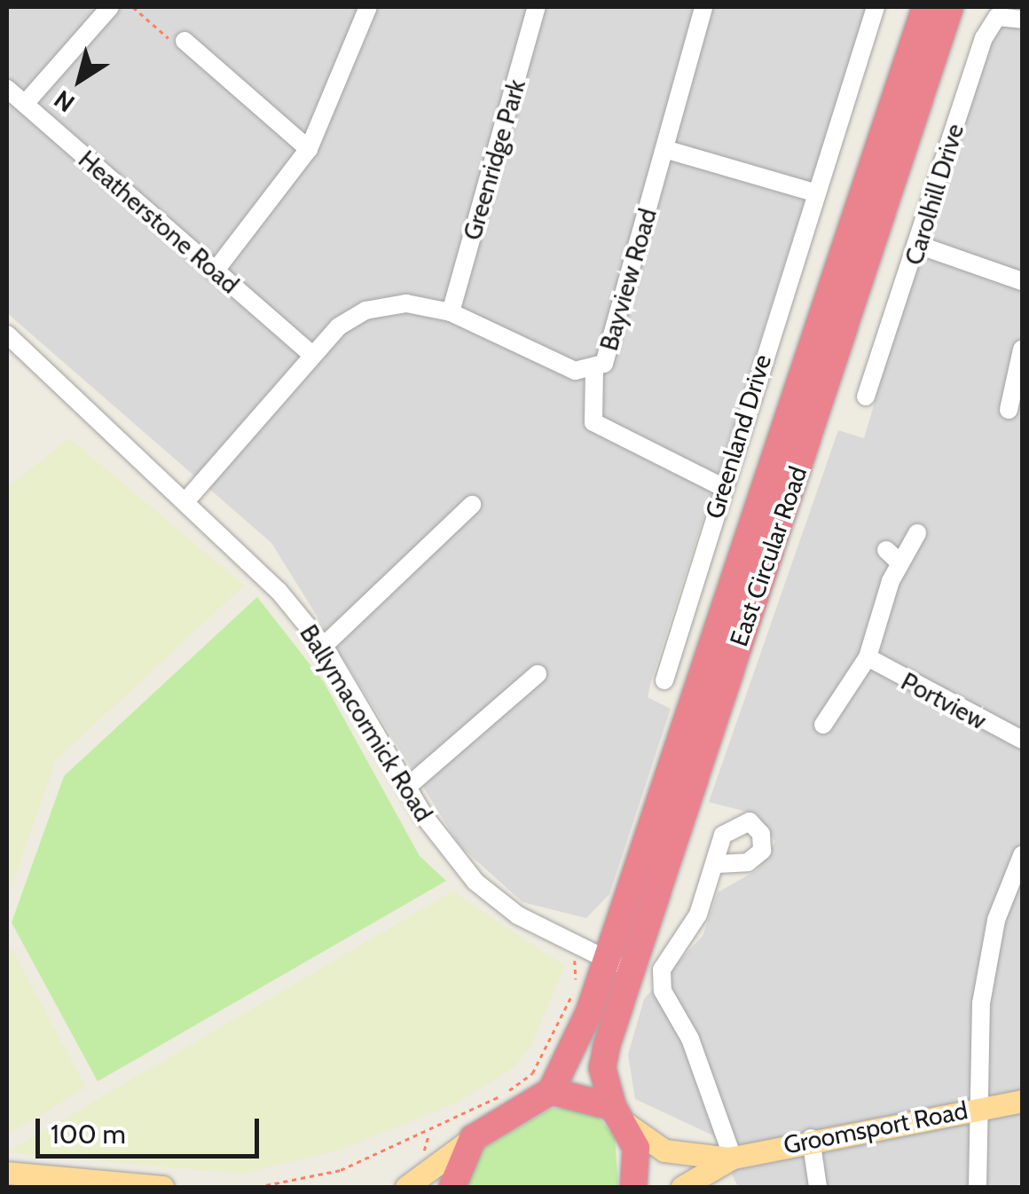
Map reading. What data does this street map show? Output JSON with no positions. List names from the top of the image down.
{
  "streets": {
    "highway": ["East Circular Road"],
    "main road": ["Groomsport Road"],
    "street": [
      "Greenridge Park",
      "Carolhill Drive",
      "Heatherstone Road",
      "Bayview Road",
      "Greenland Drive",
      "Portview",
      "Ballymacormick Road"
    ]
  },
  "crossings": [
    ["Greenridge Park", "Bayview Road"],
    ["Heatherstone Road", "Bayview Road"],
    ["Bayview Road", "Ballymacormick Road"],
    ["East Circular Road", "Ballymacormick Road"]
  ],
  "scale_bar": "100 m",
  "north": "bottom left"
}
